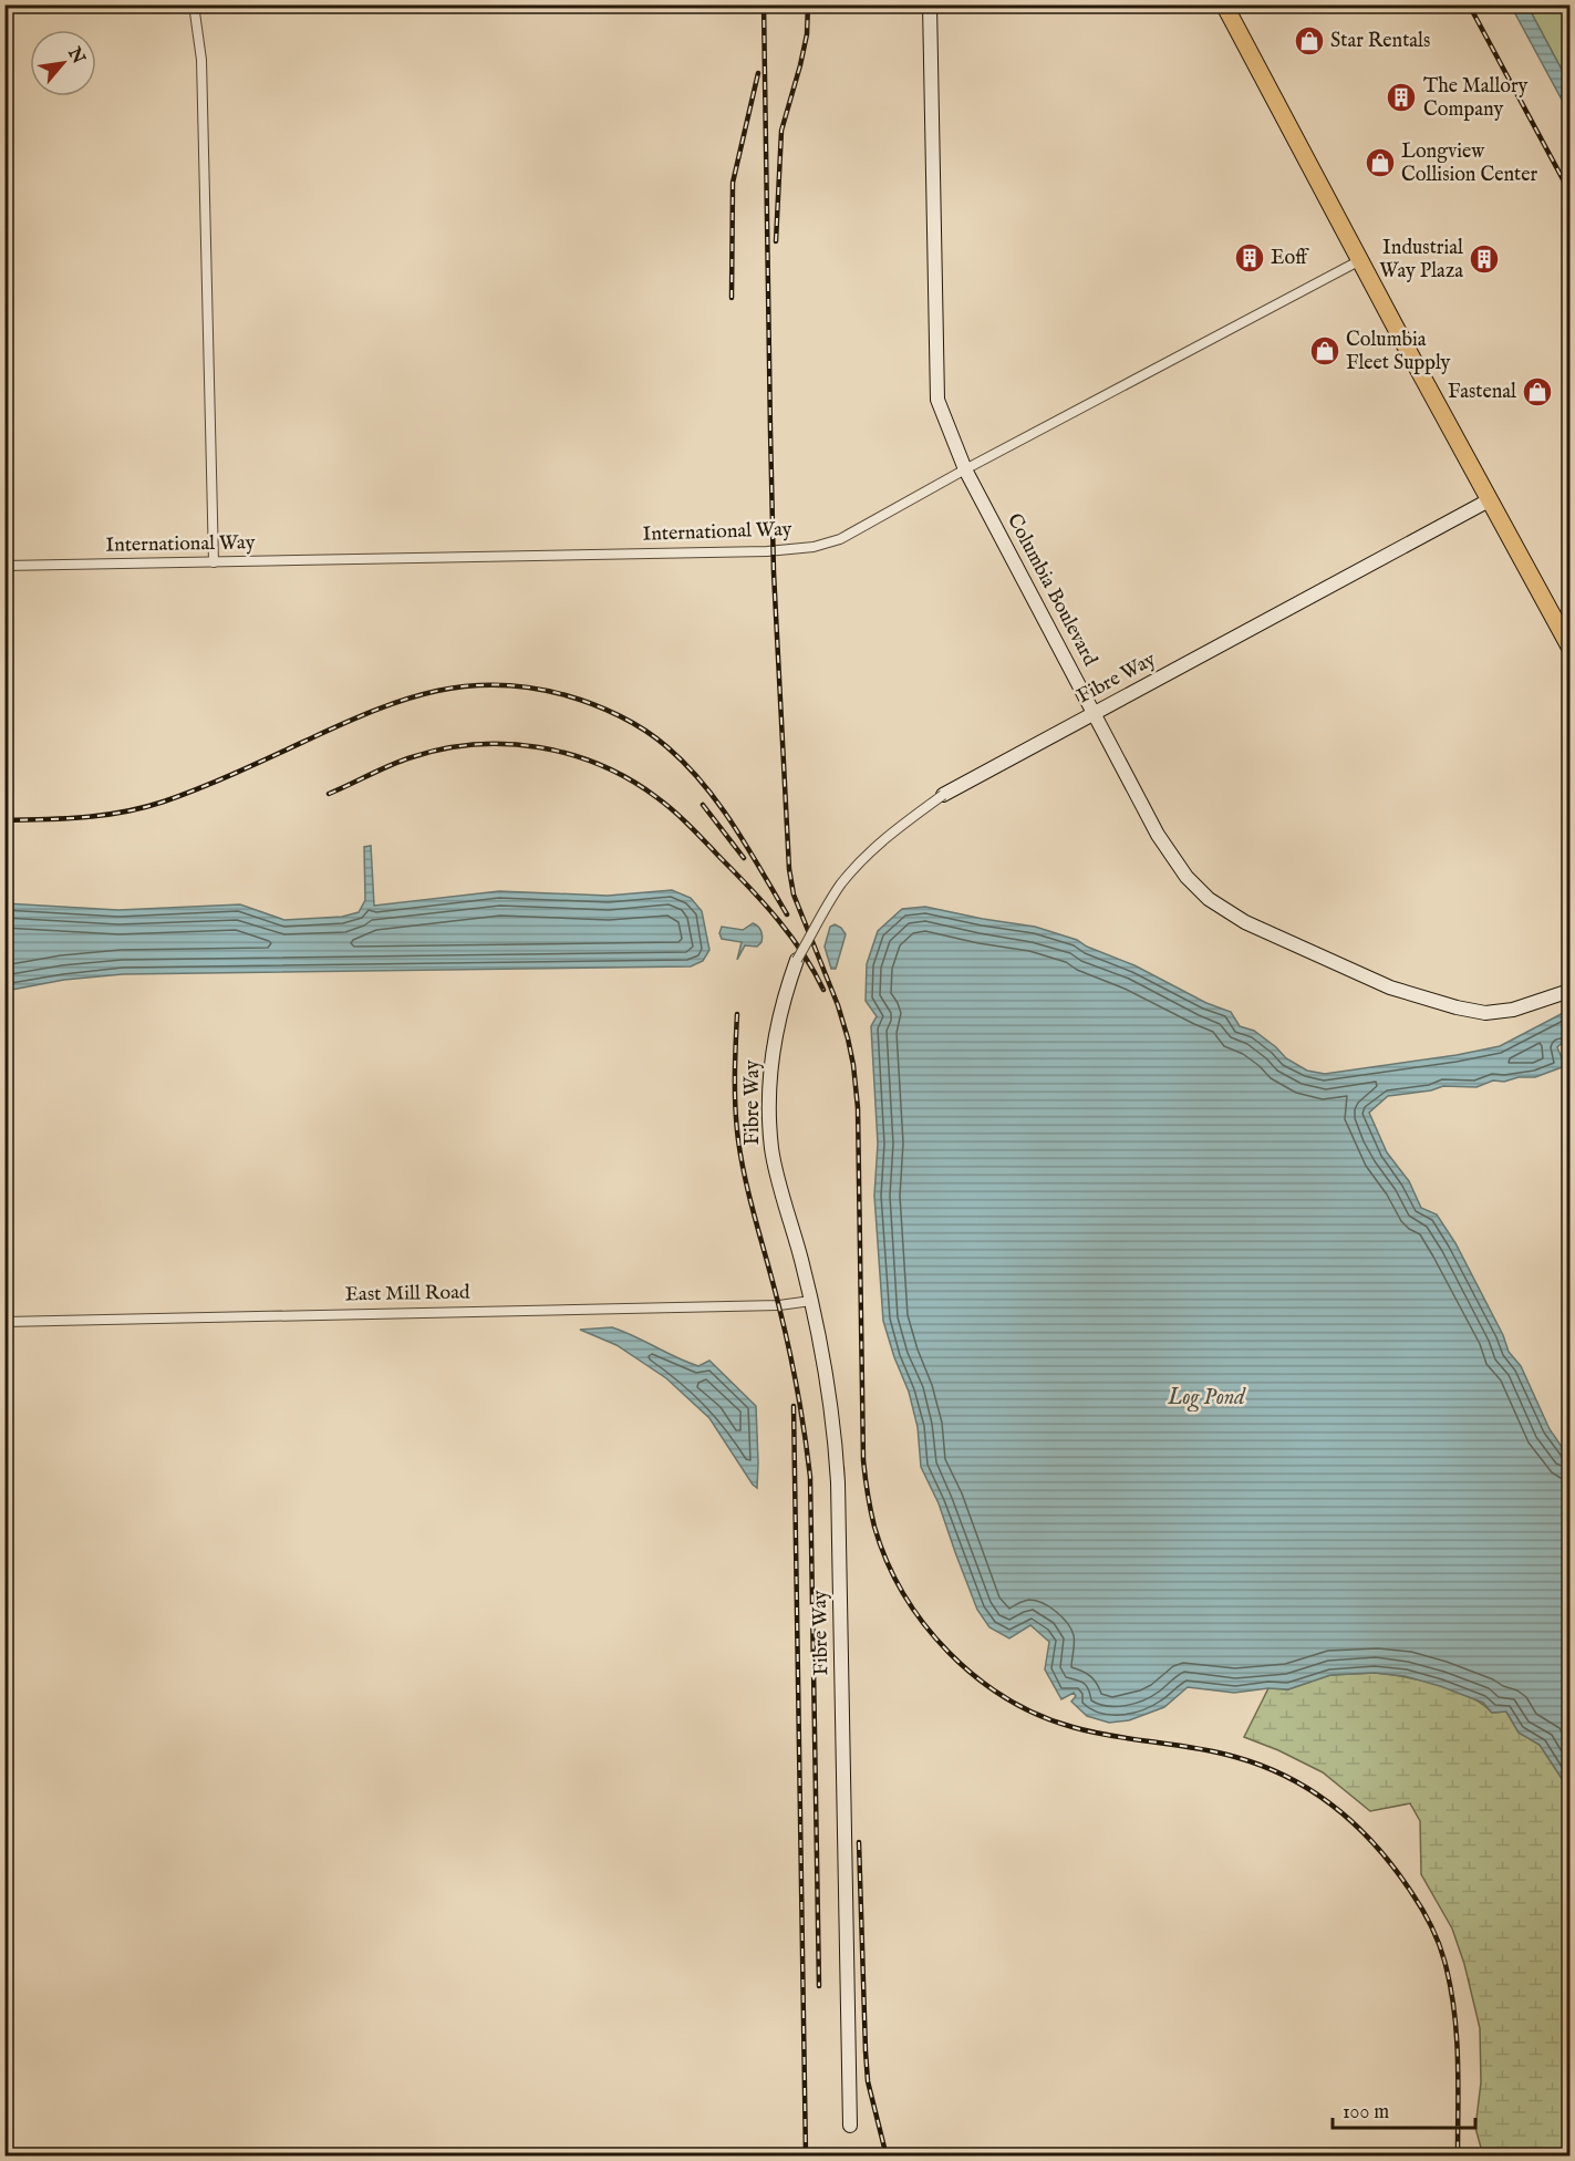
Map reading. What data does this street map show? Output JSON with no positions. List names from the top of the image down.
{
  "streets": {
    "street": [
      "International Way",
      "Columbia Boulevard",
      "Fibre Way",
      "East Mill Road"
    ]
  },
  "crossings": [
    ["International Way", "Columbia Boulevard"],
    ["Columbia Boulevard", "Fibre Way"],
    ["Fibre Way", "East Mill Road"]
  ],
  "water": ["Log Pond"],
  "places": {
    "shop": [
      "Star Rentals",
      "Longview Collision Center",
      "Columbia Fleet Supply",
      "Fastenal"
    ],
    "building": ["The Mallory Company", "Eoff", "Industrial Way Plaza"]
  },
  "scale_bar": "100 m",
  "north": "top right"
}
